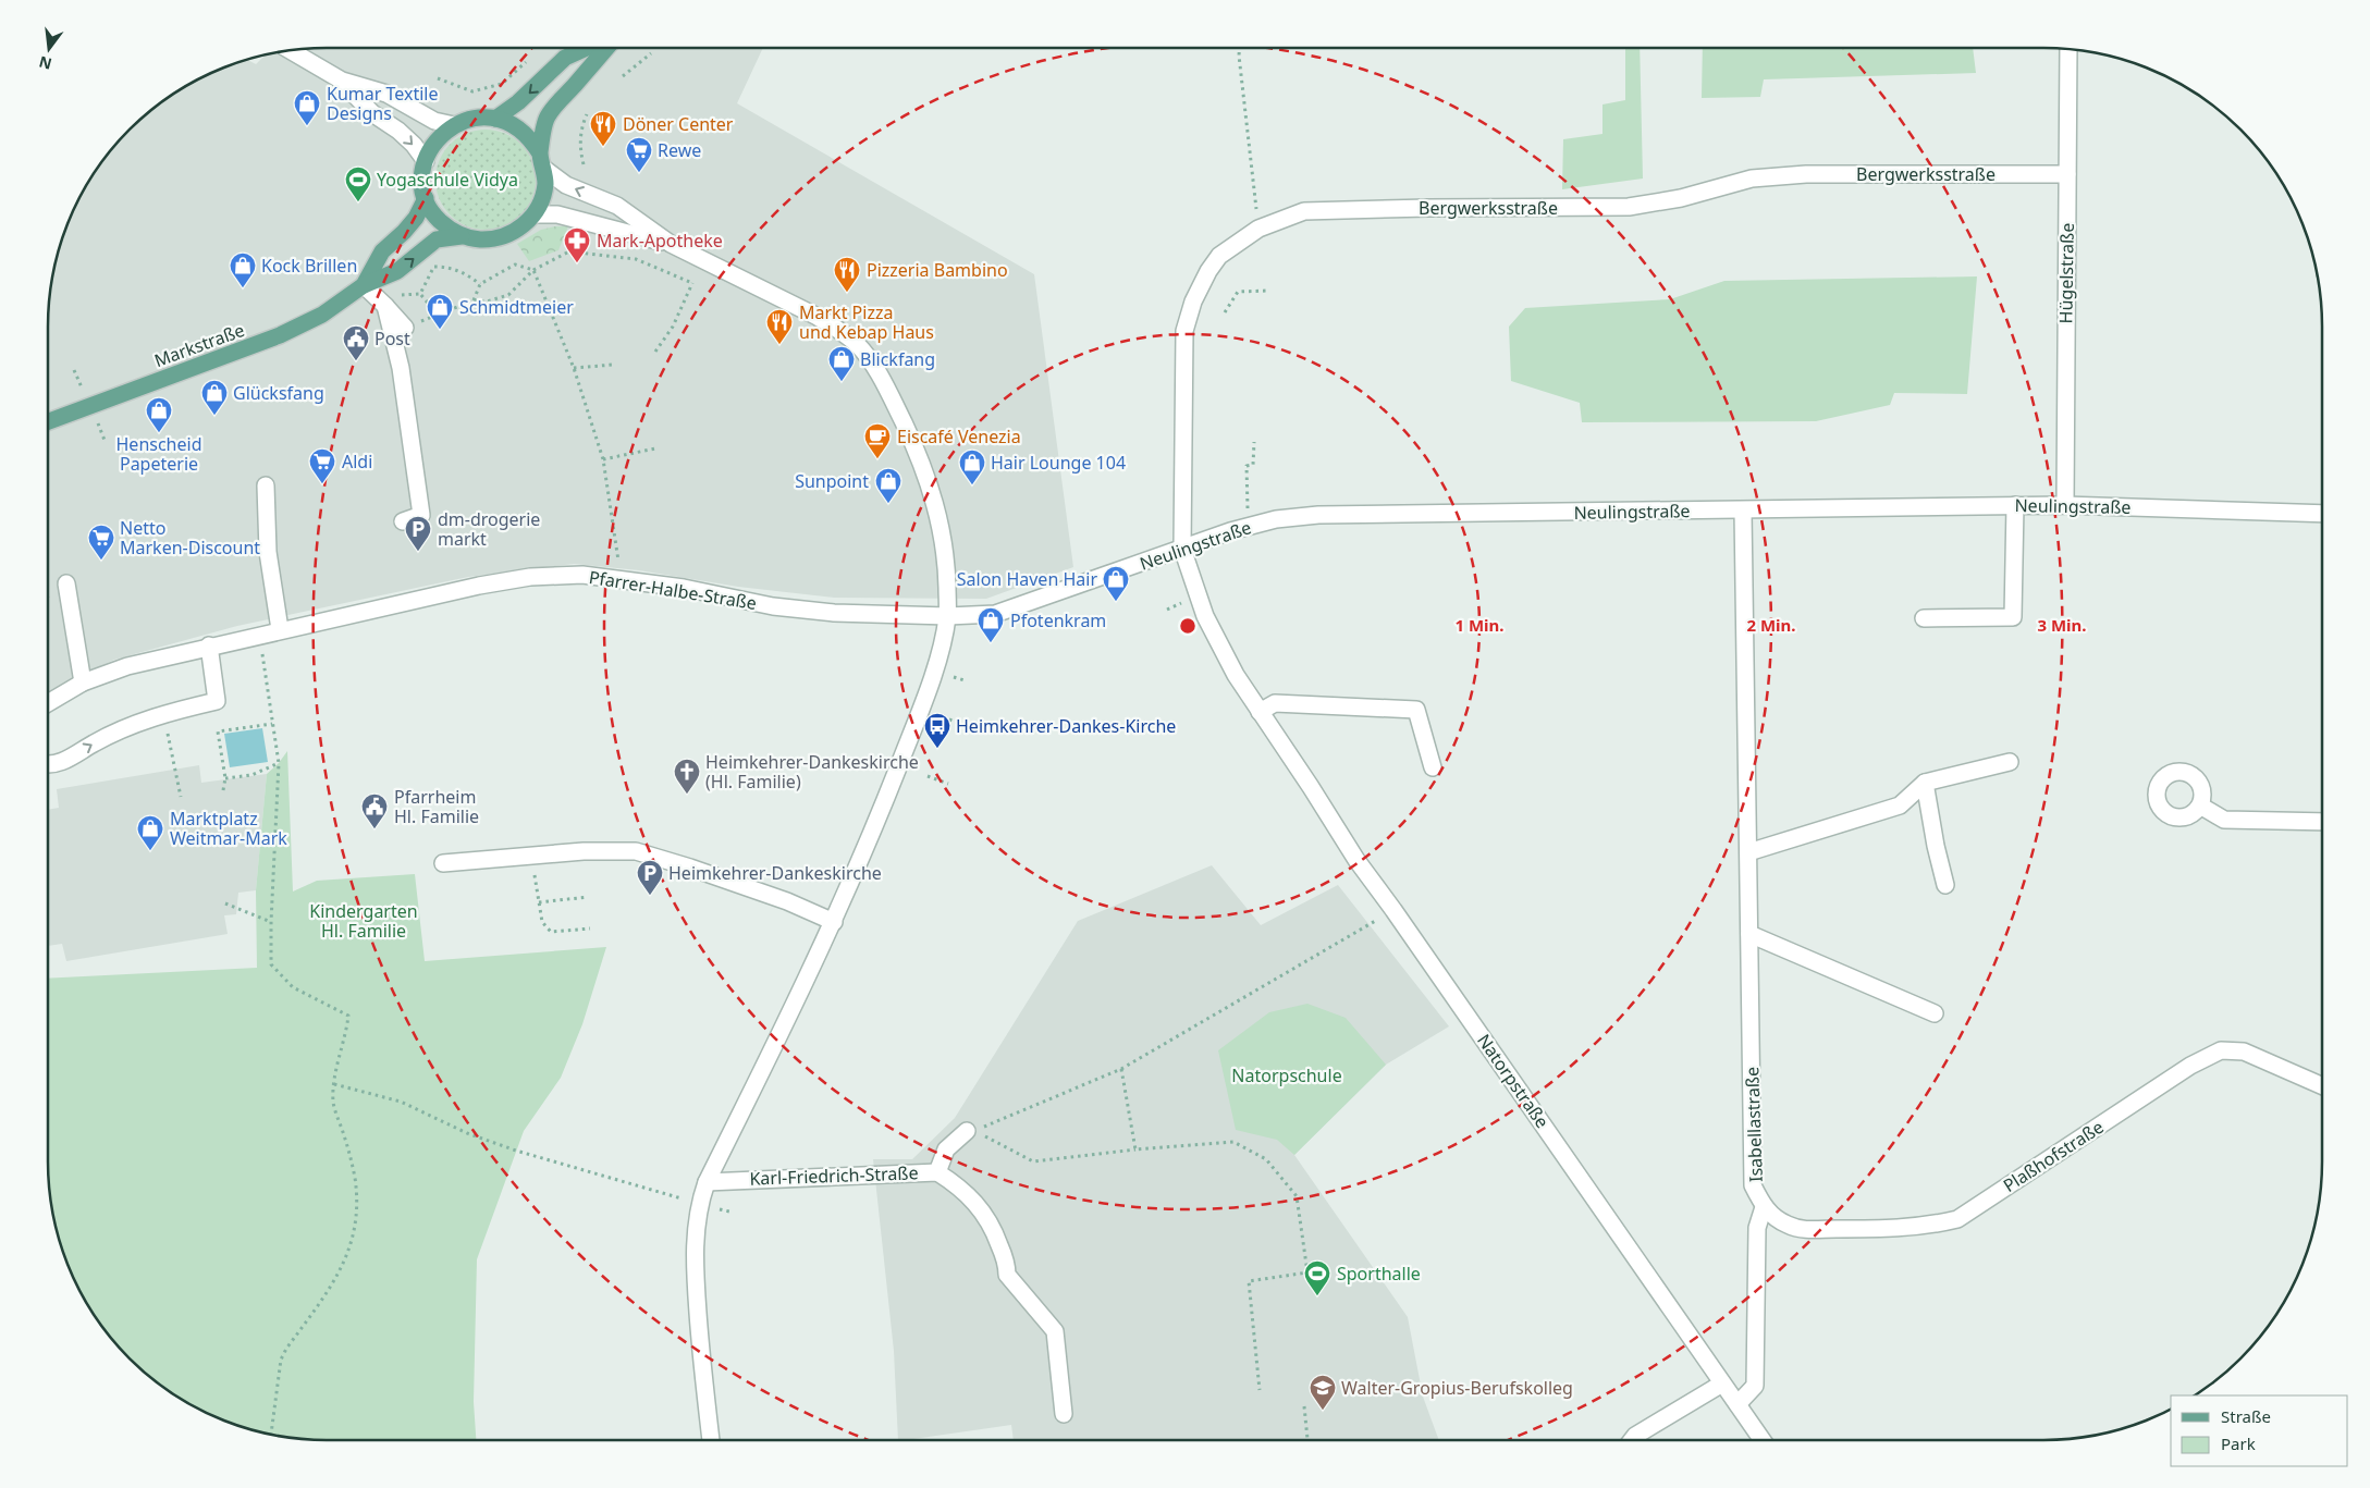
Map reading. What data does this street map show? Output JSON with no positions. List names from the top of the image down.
{
  "streets": {
    "main road": ["Markstraße"],
    "street": [
      "Bergwerksstraße",
      "Hügelstraße",
      "Neulingstraße",
      "Pfarrer-Halbe-Straße",
      "Natorpstraße",
      "Isabellastraße",
      "Plaßhofstraße",
      "Karl-Friedrich-Straße"
    ]
  },
  "crossings": [
    ["Bergwerksstraße", "Hügelstraße"],
    ["Bergwerksstraße", "Neulingstraße"],
    ["Bergwerksstraße", "Natorpstraße"],
    ["Hügelstraße", "Neulingstraße"],
    ["Neulingstraße", "Pfarrer-Halbe-Straße"],
    ["Neulingstraße", "Natorpstraße"],
    ["Neulingstraße", "Isabellastraße"],
    ["Natorpstraße", "Isabellastraße"],
    ["Isabellastraße", "Plaßhofstraße"]
  ],
  "parks": ["Kindergarten Hl. Familie", "Natorpschule"],
  "places": {
    "shop": [
      "Kumar Textile Designs",
      "Kock Brillen",
      "Schmidtmeier",
      "Blickfang",
      "Glücksfang",
      "Henscheid Papeterie",
      "Hair Lounge 104",
      "Sunpoint",
      "Salon Haven Hair",
      "Pfotenkram",
      "Marktplatz Weitmar-Mark"
    ],
    "restaurant": ["Döner Center", "Pizzeria Bambino", "Markt Pizza und Kebap Haus"],
    "supermarket": ["Rewe", "Aldi", "Netto Marken-Discount"],
    "sports": ["Yogaschule Vidya", "Sporthalle"],
    "pharmacy": ["Mark-Apotheke"],
    "public building": ["Post", "Pfarrheim Hl. Familie"],
    "cafe": ["Eiscafé Venezia"],
    "parking": ["dm-drogerie markt", "Heimkehrer-Dankeskirche"],
    "bus stop": ["Heimkehrer-Dankes-Kirche"],
    "church": ["Heimkehrer-Dankeskirche (Hl. Familie)"],
    "school or university": ["Walter-Gropius-Berufskolleg"]
  },
  "legend": ["Straße", "Park"],
  "north": "bottom",
  "rings": ["1 Min.", "2 Min.", "3 Min."]
}
